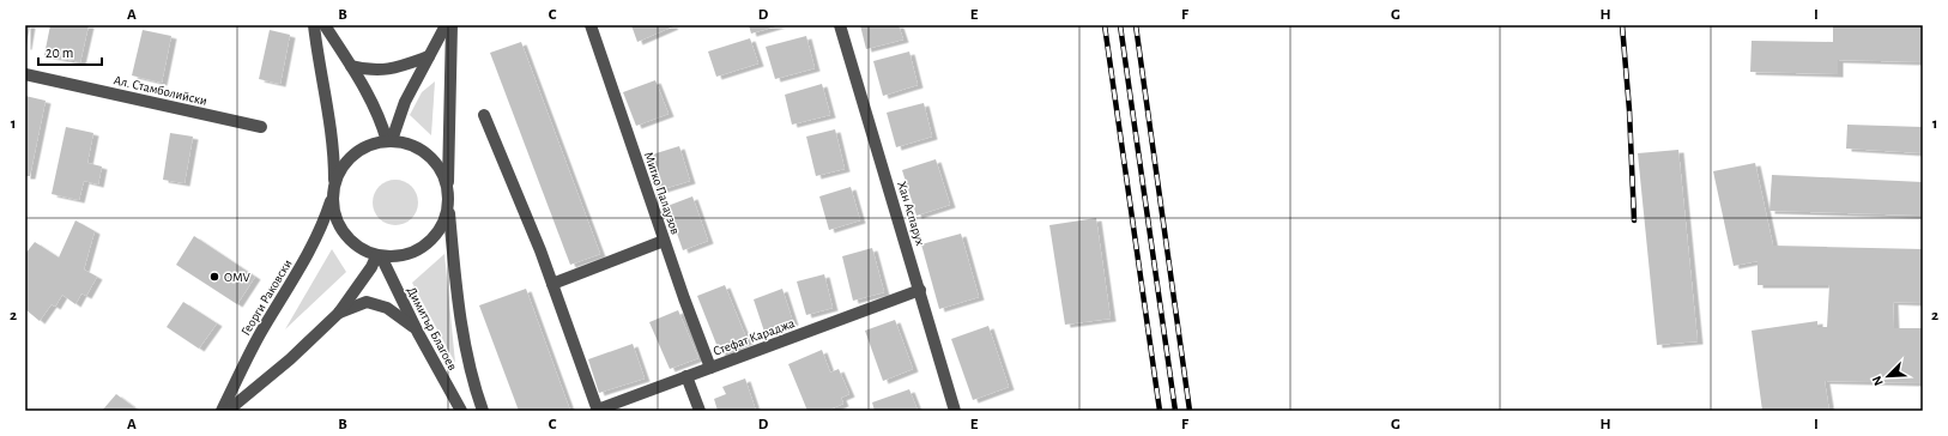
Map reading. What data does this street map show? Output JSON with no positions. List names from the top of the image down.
{
  "streets": {
    "street": [
      "Ал. Стамболийски",
      "Митко Палаузов",
      "Хан Аспарух",
      "Георги Раковски",
      "Димитър Благоев",
      "Стефат Караджа"
    ]
  },
  "crossings": [
    ["Митко Палаузов", "Стефат Караджа"],
    ["Хан Аспарух", "Стефат Караджа"],
    ["Георги Раковски", "Димитър Благоев"]
  ],
  "places": ["OMV"],
  "scale_bar": "20 m",
  "north": "bottom left",
  "grid": {
    "columns": [
      "A",
      "B",
      "C",
      "D",
      "E",
      "F",
      "G",
      "H",
      "I"
    ],
    "rows": ["1", "2"]
  }
}
